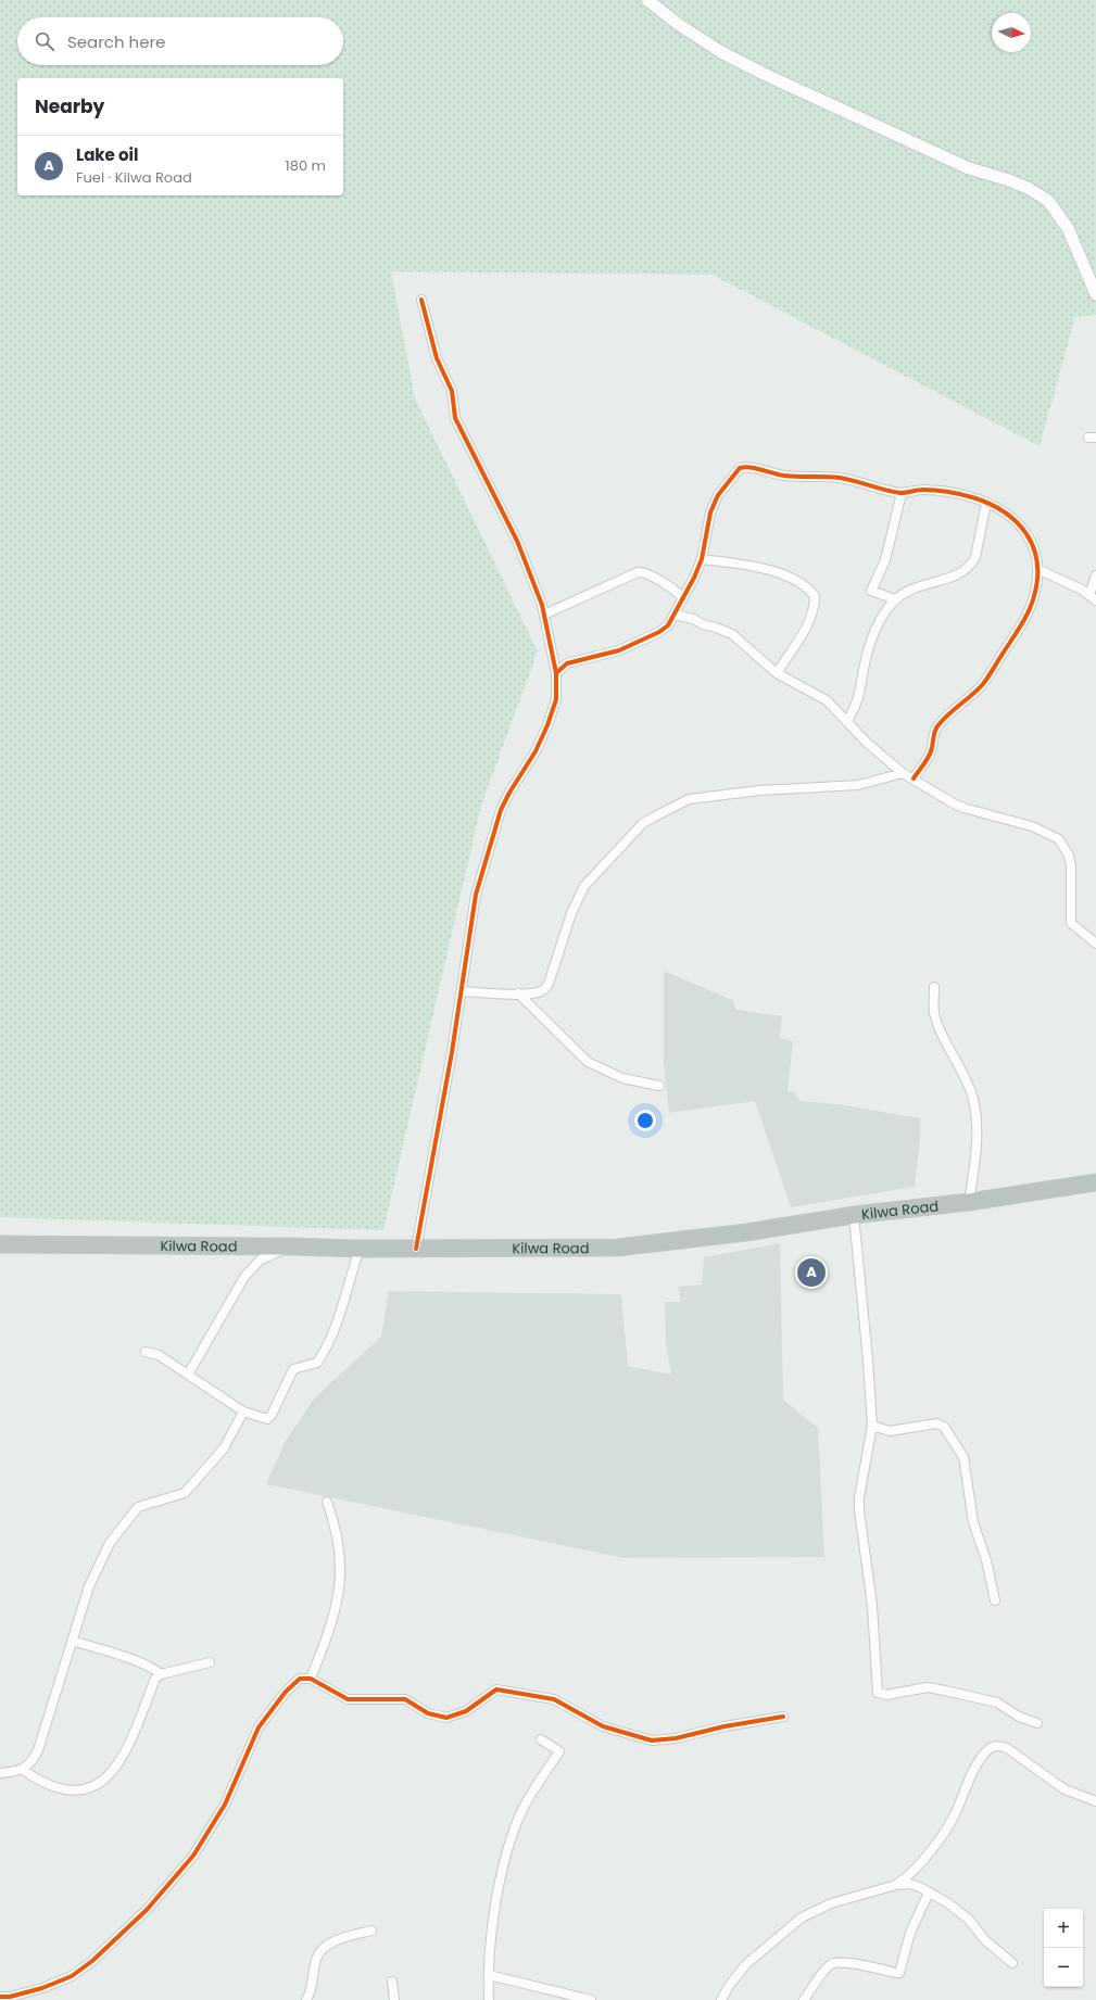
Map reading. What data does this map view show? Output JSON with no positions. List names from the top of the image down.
{
  "streets": {
    "highway": ["Kilwa Road"]
  },
  "north": "right",
  "page": {
    "search": "Search here",
    "heading": "Nearby",
    "list": [
      {
        "mark": "A",
        "name": "Lake oil",
        "note": "Fuel · Kilwa Road",
        "value": "180 m"
      }
    ],
    "pins": "A",
    "map_buttons": ["+", "−"]
  }
}
